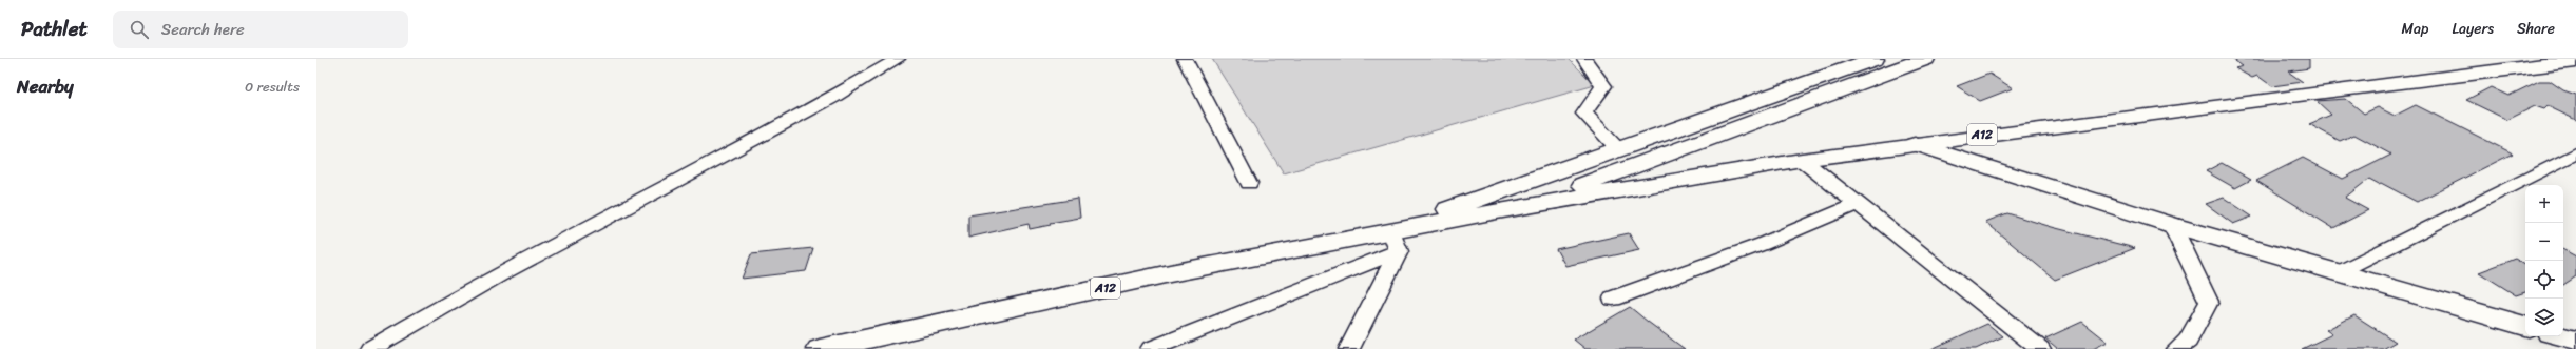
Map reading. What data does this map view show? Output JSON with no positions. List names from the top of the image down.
{
  "streets": {
    "main road": ["A12"]
  },
  "page": {
    "header": "Pathlet",
    "search": "Search here",
    "nav": ["Map", "Layers", "Share"],
    "heading": ["Nearby", "0 results"],
    "map_buttons": ["+", "−"]
  }
}
